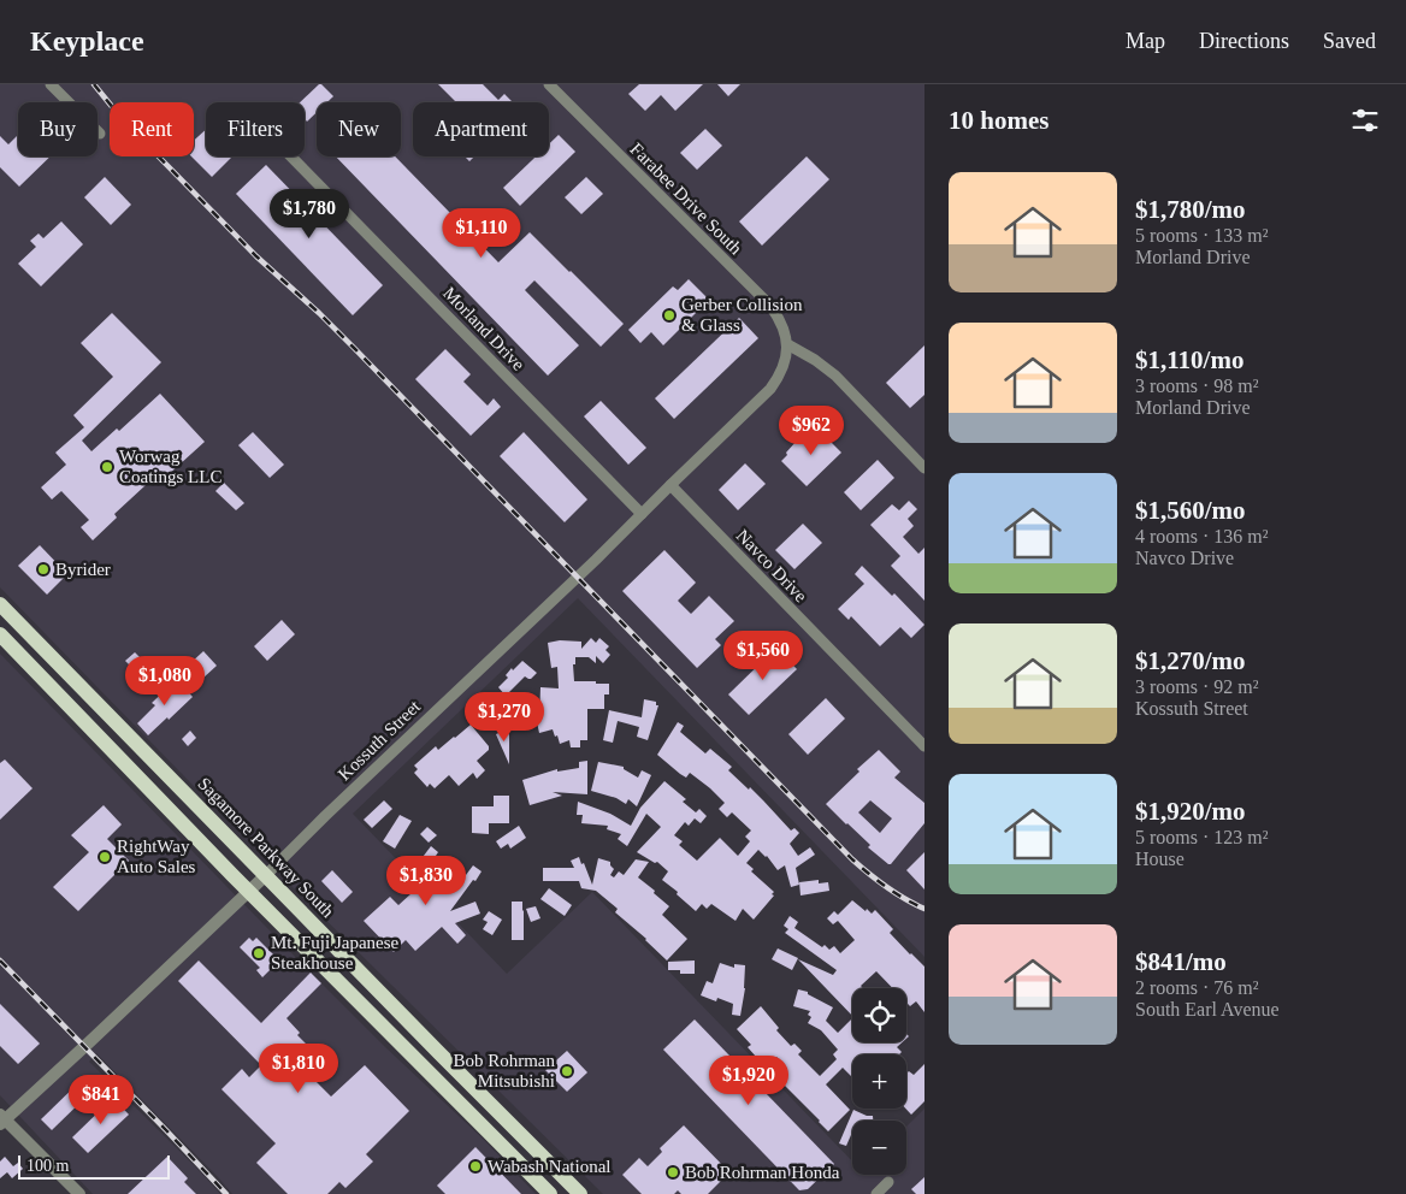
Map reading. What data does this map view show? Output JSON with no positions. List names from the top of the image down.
{
  "streets": {
    "main road": ["Sagamore Parkway South"],
    "street": [
      "Farabee Drive South",
      "Morland Drive",
      "Navco Drive",
      "Kossuth Street"
    ]
  },
  "crossings": [
    ["Farabee Drive South", "Kossuth Street"],
    ["Morland Drive", "Kossuth Street"],
    ["Navco Drive", "Kossuth Street"],
    ["Kossuth Street", "Sagamore Parkway South"]
  ],
  "places": [
    "Gerber Collision & Glass",
    "Worwag Coatings LLC",
    "Byrider",
    "RightWay Auto Sales",
    "Mt. Fuji Japanese Steakhouse",
    "Bob Rohrman Mitsubishi",
    "Wabash National",
    "Bob Rohrman Honda"
  ],
  "scale_bar": "100 m",
  "page": {
    "header": "Keyplace",
    "nav": ["Map", "Directions", "Saved"],
    "heading": "10 homes",
    "chip": [
      "Buy",
      "Rent",
      "Filters",
      "New",
      "Apartment"
    ],
    "list": [
      {
        "name": "$1,780/mo",
        "note": "5 rooms · 133 m² · Morland Drive"
      },
      {
        "name": "$1,110/mo",
        "note": "3 rooms · 98 m² · Morland Drive"
      },
      {
        "name": "$1,560/mo",
        "note": "4 rooms · 136 m² · Navco Drive"
      },
      {
        "name": "$1,270/mo",
        "note": "3 rooms · 92 m² · Kossuth Street"
      },
      {
        "name": "$1,920/mo",
        "note": "5 rooms · 123 m² · House"
      },
      {
        "name": "$841/mo",
        "note": "2 rooms · 76 m² · South Earl Avenue"
      }
    ],
    "price": [
      "$1,780",
      "$1,110",
      "$962",
      "$1,560",
      "$1,080",
      "$1,270",
      "$1,830",
      "$1,810",
      "$1,920",
      "$841"
    ],
    "map_buttons": ["+", "−"],
    "scale": "100 m"
  }
}
